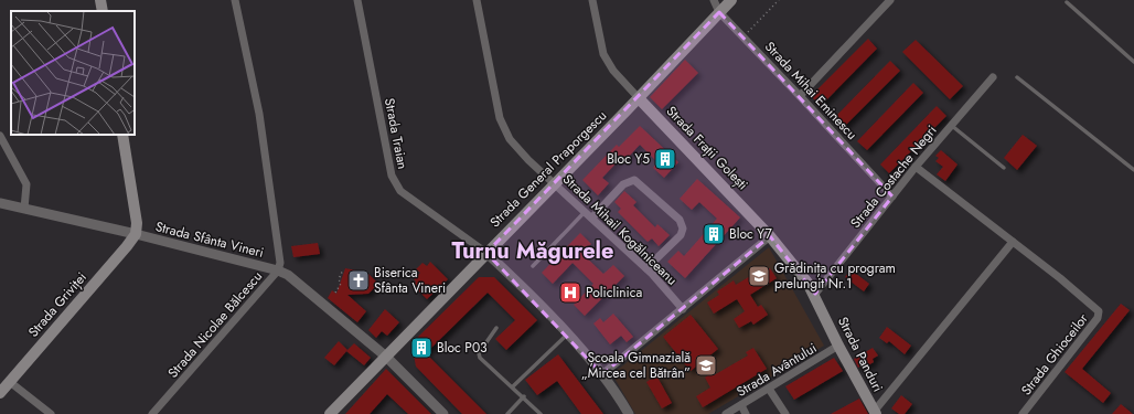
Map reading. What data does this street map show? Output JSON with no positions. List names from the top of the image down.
{
  "streets": {
    "main road": [
      "Strada Frații Golești",
      "Strada General Praporgescu",
      "Strada Griviței",
      "Strada Panduri"
    ],
    "street": [
      "Strada Mihai Eminescu",
      "Strada Traian",
      "Strada Costache Negri",
      "Strada Mihail Kogălniceanu",
      "Strada Sfânta Vineri",
      "Strada Nicolae Bălcescu",
      "Strada Ghioceilor",
      "Strada Avântului"
    ]
  },
  "crossings": [
    ["Strada Mihai Eminescu", "Strada General Praporgescu"],
    ["Strada Mihai Eminescu", "Strada Costache Negri"],
    ["Strada Traian", "Strada General Praporgescu"],
    ["Strada Frații Golești", "Strada General Praporgescu"],
    ["Strada Frații Golești", "Strada Costache Negri"],
    ["Strada Frații Golești", "Strada Panduri"],
    ["Strada General Praporgescu", "Strada Mihail Kogălniceanu"],
    ["Strada General Praporgescu", "Strada Sfânta Vineri"],
    ["Strada Sfânta Vineri", "Strada Griviței"],
    ["Strada Sfânta Vineri", "Strada Nicolae Bălcescu"],
    ["Strada Panduri", "Strada Avântului"]
  ],
  "districts": ["Turnu Măgurele"],
  "places": {
    "building": ["Bloc Y5", "Bloc Y7", "Bloc P03"],
    "school or university": ["Grădinița cu program prelungit Nr.1", "Școala Gimnazială „Mircea cel Bătrân”"],
    "church": ["Biserica Sfânta Vineri"],
    "hospital": ["Policlinica"]
  }
}
